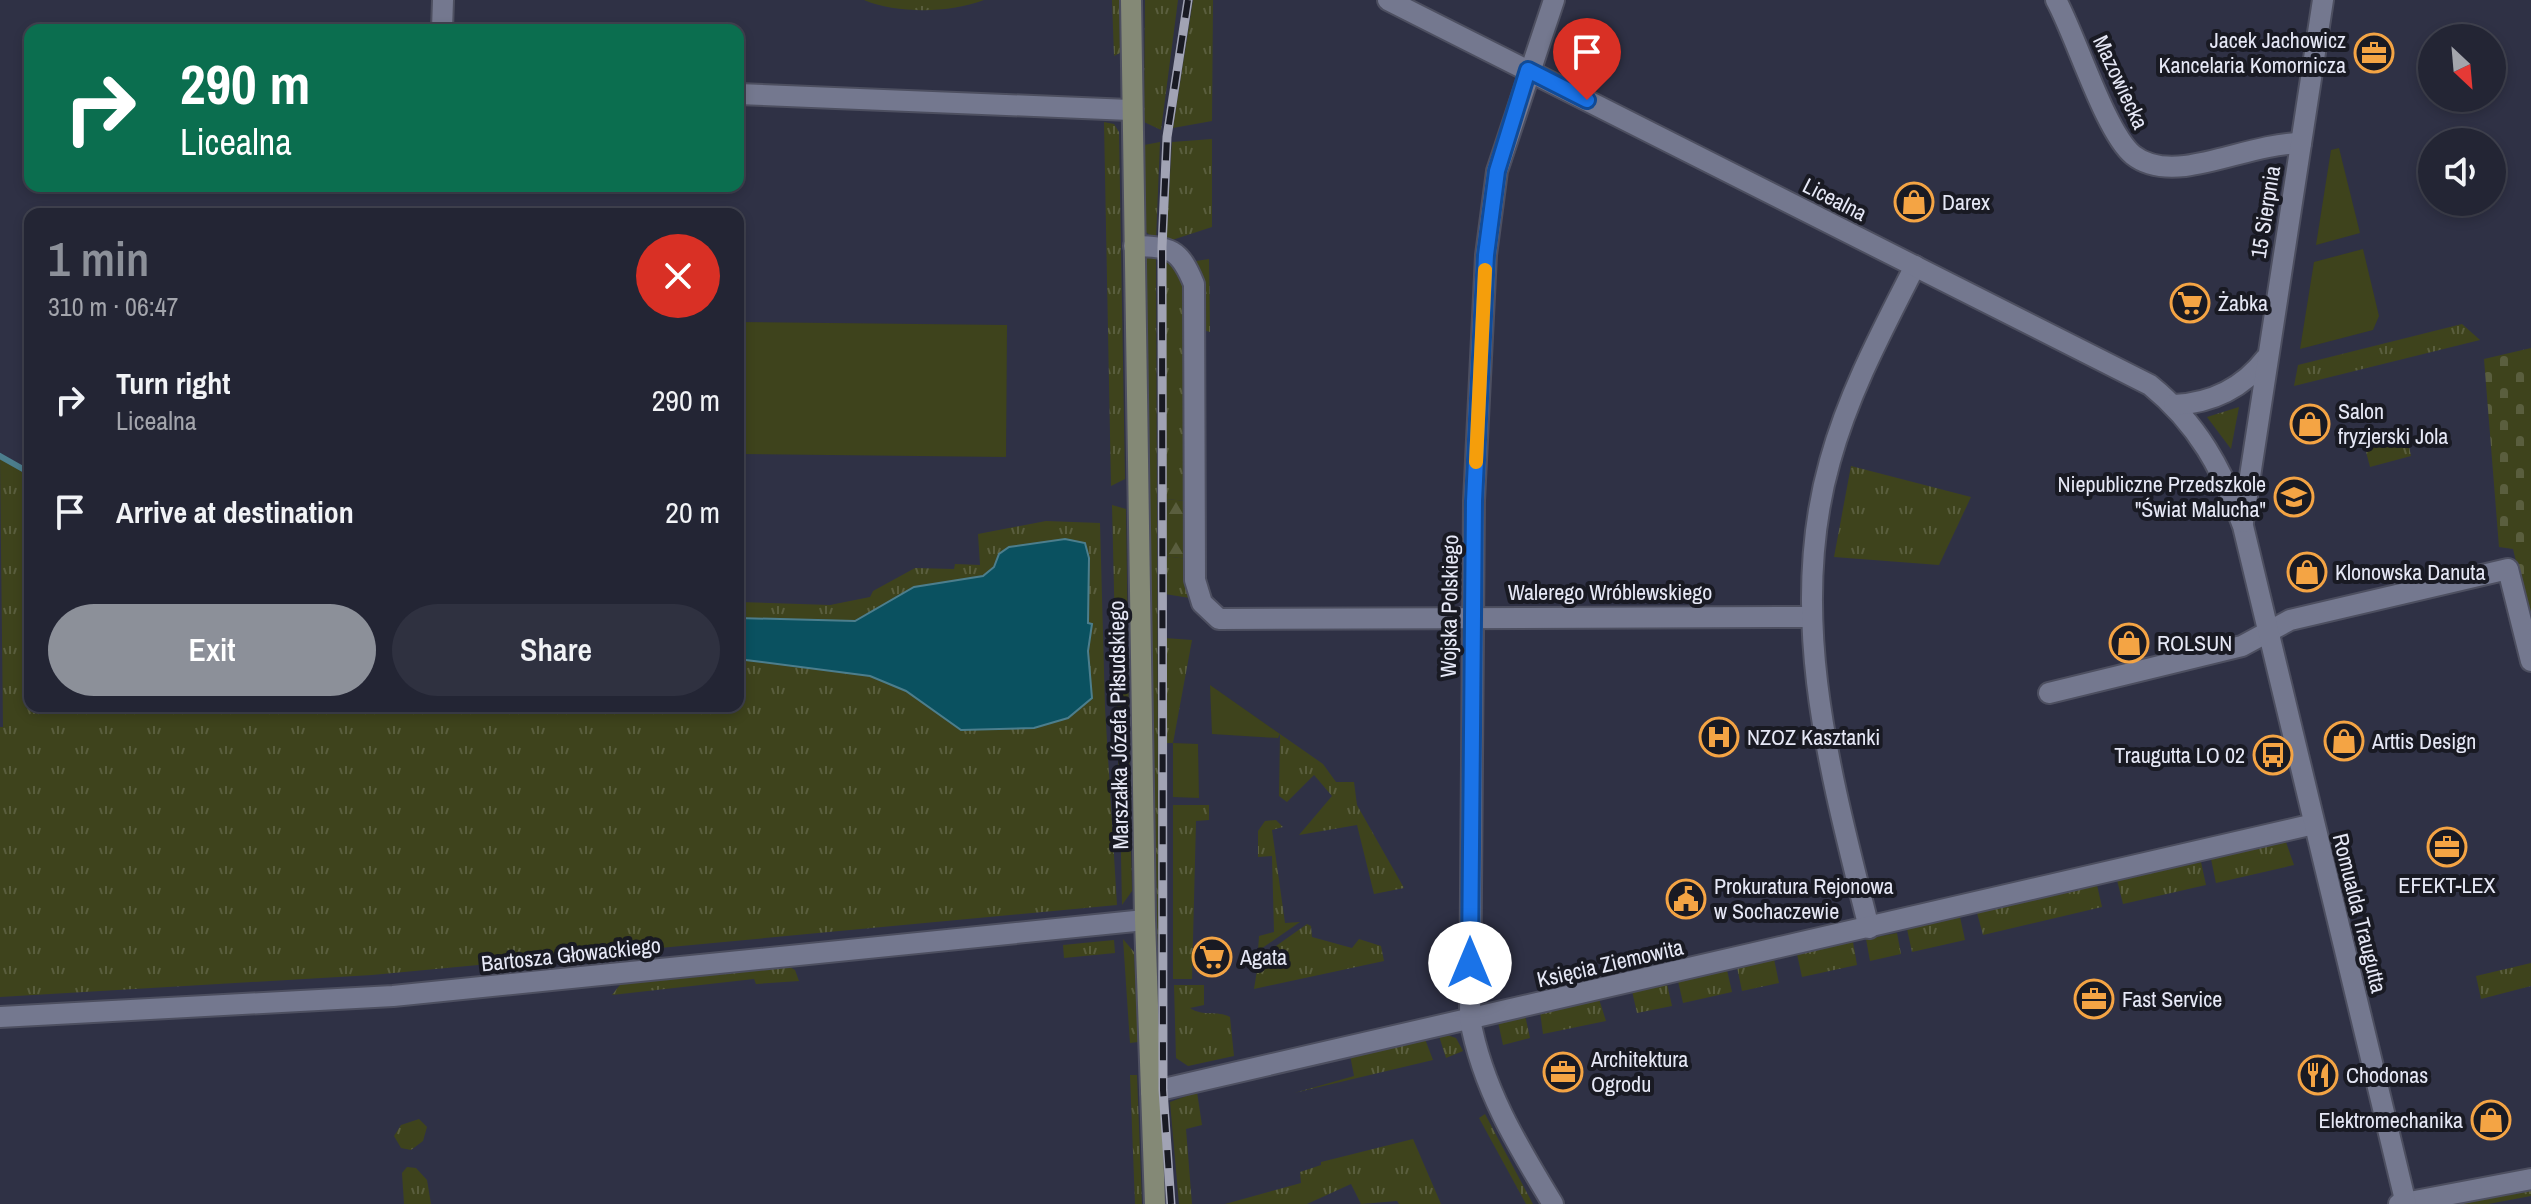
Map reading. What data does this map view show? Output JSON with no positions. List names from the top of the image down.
{
  "streets": {
    "main road": ["Marszałka Józefa Piłsudskiego"],
    "street": [
      "Mazowiecka",
      "Licealna",
      "15 Sierpnia",
      "Walerego Wróblewskiego",
      "Wojska Polskiego",
      "Romualda Traugutta",
      "Bartosza Głowackiego",
      "Księcia Ziemowita"
    ]
  },
  "crossings": [
    ["Mazowiecka", "15 Sierpnia"],
    ["Licealna", "15 Sierpnia"],
    ["Licealna", "Wojska Polskiego"],
    ["Licealna", "Romualda Traugutta"],
    ["15 Sierpnia", "Romualda Traugutta"],
    ["Walerego Wróblewskiego", "Wojska Polskiego"],
    ["Walerego Wróblewskiego", "Marszałka Józefa Piłsudskiego"],
    ["Wojska Polskiego", "Księcia Ziemowita"],
    ["Marszałka Józefa Piłsudskiego", "Bartosza Głowackiego"],
    ["Marszałka Józefa Piłsudskiego", "Księcia Ziemowita"],
    ["Romualda Traugutta", "Księcia Ziemowita"]
  ],
  "places": {
    "office": [
      "Jacek Jachowicz Kancelaria Komornicza",
      "EFEKT-LEX",
      "Fast Service",
      "Architektura Ogrodu"
    ],
    "shop": [
      "Darex",
      "Salon fryzjerski Jola",
      "Klonowska Danuta",
      "ROLSUN",
      "Arttis Design",
      "Elektromechanika"
    ],
    "supermarket": ["Żabka", "Agata"],
    "school or university": ["Niepubliczne Przedszkole \"Świat Malucha\""],
    "hospital": ["NZOZ Kasztanki"],
    "bus stop": ["Traugutta LO 02"],
    "public building": ["Prokuratura Rejonowa w Sochaczewie"],
    "restaurant": ["Chodonas"]
  },
  "north": "bottom right",
  "page": {
    "turn": ["290 m", "Licealna"],
    "heading": ["1 min", "310 m · 06:47"],
    "list": [
      {
        "name": "Turn right",
        "note": "Licealna",
        "value": "290 m"
      },
      {
        "name": "Arrive at destination",
        "value": "20 m"
      }
    ],
    "buttons": ["Exit", "Share"]
  }
}
